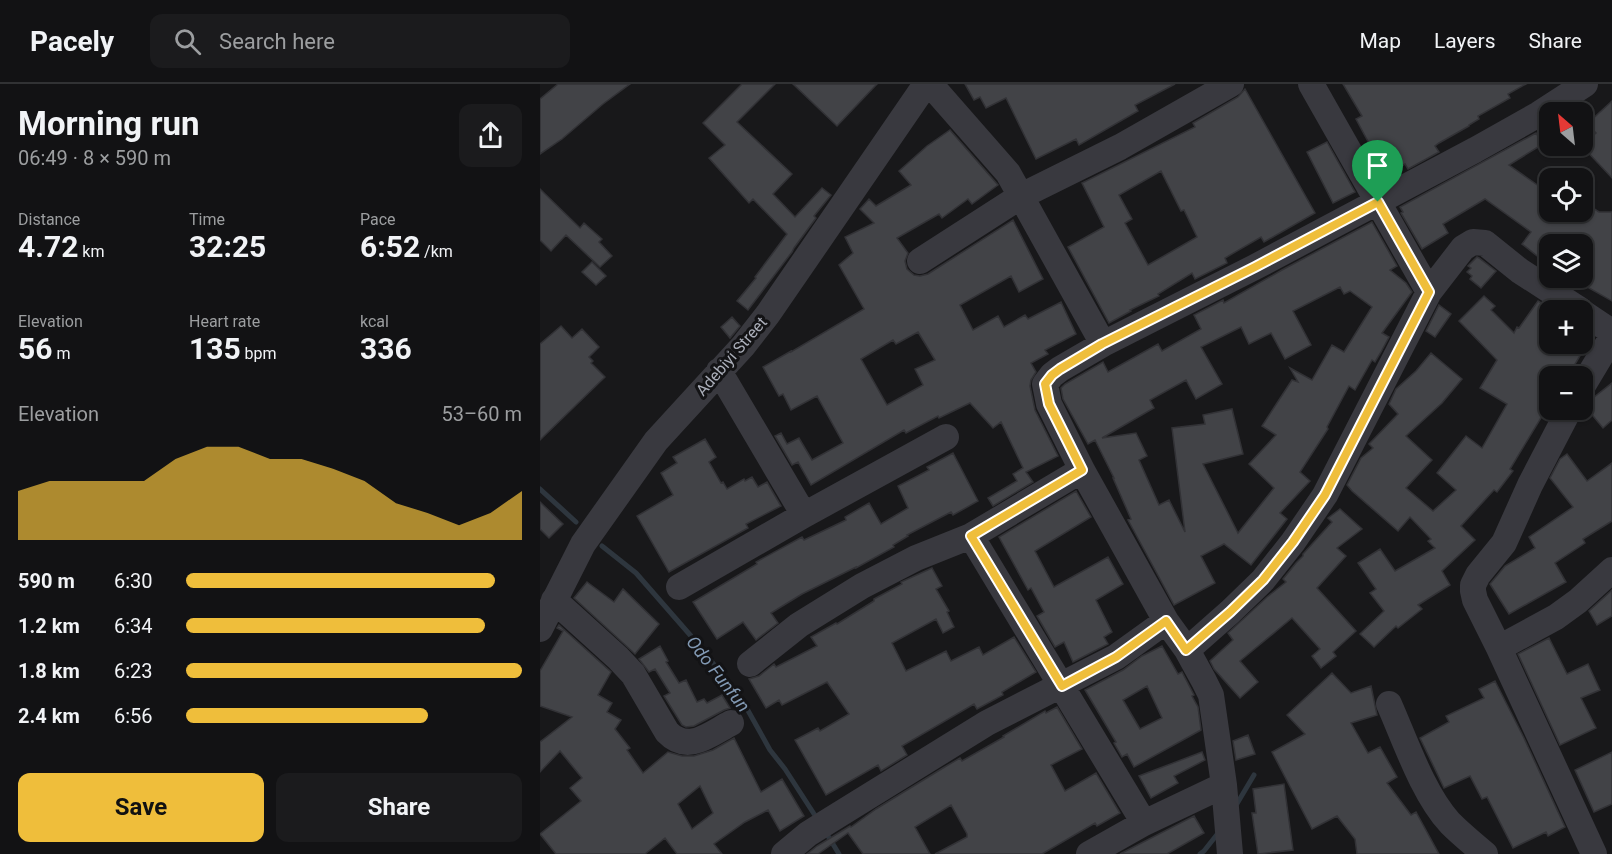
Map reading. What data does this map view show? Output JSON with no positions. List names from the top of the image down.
{
  "streets": {
    "street": ["Adebiyi Street"]
  },
  "water": ["Odo Funfun"],
  "north": "top left",
  "page": {
    "header": "Pacely",
    "search": "Search here",
    "nav": ["Map", "Layers", "Share"],
    "heading": ["Morning run", "06:49 · 8 × 590 m"],
    "map_buttons": ["+", "−"],
    "stats": [
      ["Distance", "4.72 km"],
      ["Time", "32:25"],
      ["Pace", "6:52 /km"],
      ["Elevation", "56 m"],
      ["Heart rate", "135 bpm"],
      ["kcal", "336"]
    ],
    "chart": ["Elevation", "53–60 m"],
    "list": [
      {
        "name": "590 m",
        "note": "6:30"
      },
      {
        "name": "1.2 km",
        "note": "6:34"
      },
      {
        "name": "1.8 km",
        "note": "6:23"
      },
      {
        "name": "2.4 km",
        "note": "6:56"
      }
    ],
    "buttons": ["Save", "Share"]
  }
}
